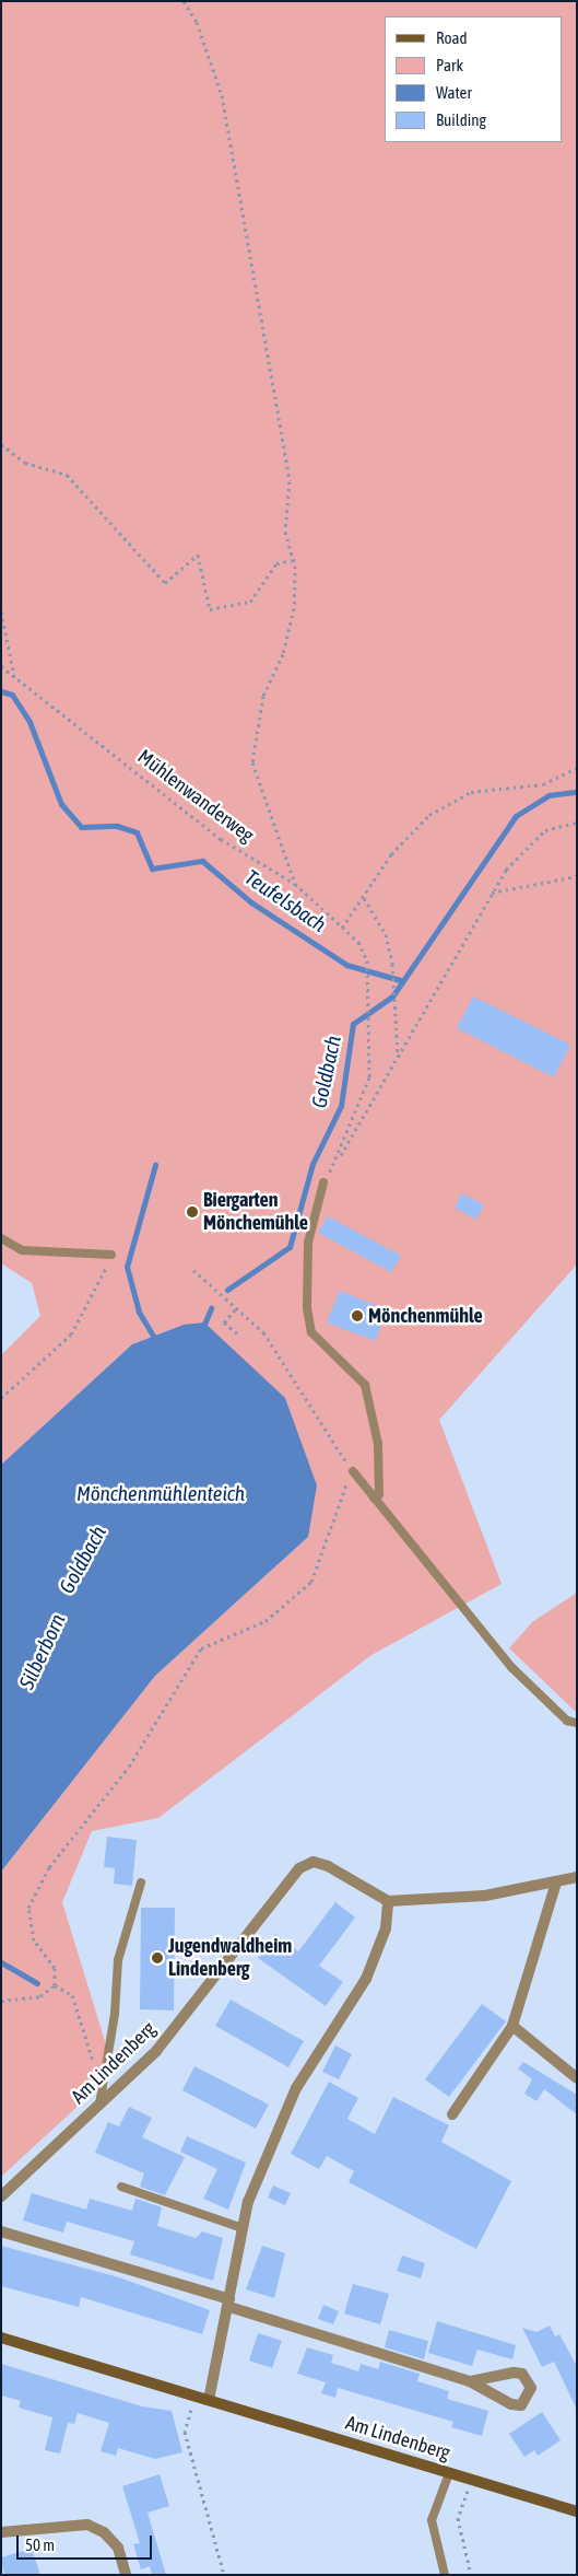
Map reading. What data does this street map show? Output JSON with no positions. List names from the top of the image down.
{
  "streets": {
    "street": ["Am Lindenberg"],
    "path": ["Mühlenwanderweg"]
  },
  "water": [
    "Teufelsbach",
    "Goldbach",
    "Mönchenmühlenteich",
    "Silberborn"
  ],
  "places": ["Biergarten Mönchemühle", "Mönchenmühle", "Jugendwaldheim Lindenberg"],
  "legend": [
    "Road",
    "Park",
    "Water",
    "Building"
  ],
  "scale_bar": "50 m"
}
